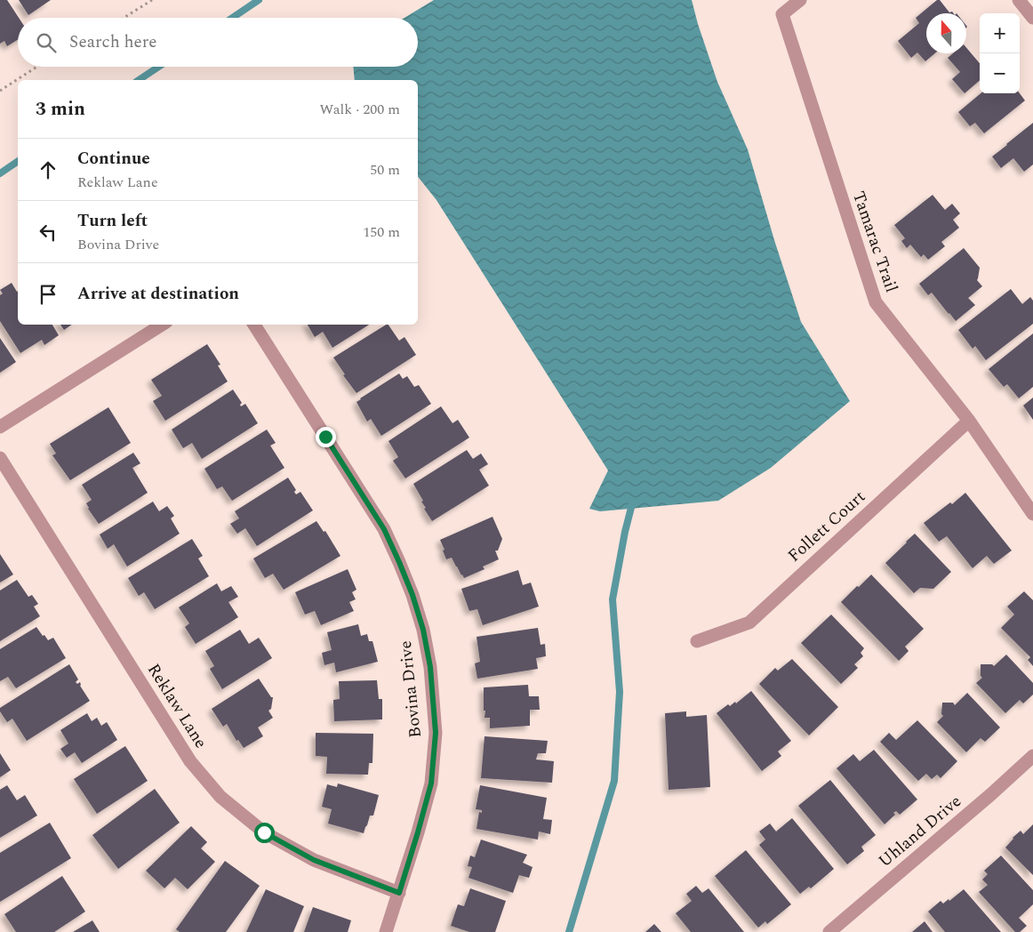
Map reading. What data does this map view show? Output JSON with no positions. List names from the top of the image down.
{
  "streets": {
    "street": [
      "Tamarac Trail",
      "Follett Court",
      "Bovina Drive",
      "Reklaw Lane",
      "Uhland Drive"
    ]
  },
  "crossings": [
    ["Tamarac Trail", "Follett Court"],
    ["Bovina Drive", "Reklaw Lane"]
  ],
  "north": "top",
  "page": {
    "map_buttons": ["+", "−"],
    "search": "Search here",
    "heading": ["3 min", "Walk · 200 m"],
    "list": [
      ["Continue", "Reklaw Lane", "50 m"],
      ["Turn left", "Bovina Drive", "150 m"],
      "Arrive at destination"
    ]
  }
}
